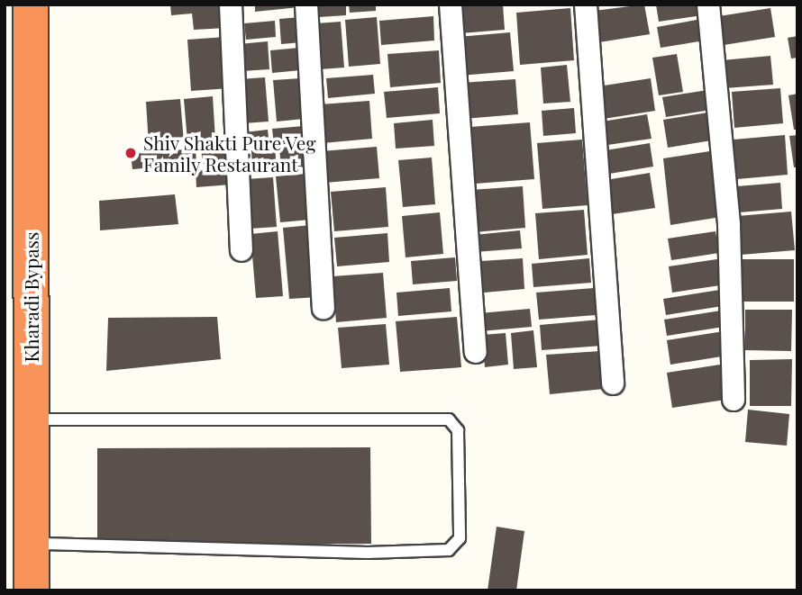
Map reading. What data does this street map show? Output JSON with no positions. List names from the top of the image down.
{
  "streets": {
    "highway": ["Kharadi Bypass"]
  },
  "places": ["Shiv Shakti Pure Veg Family Restaurant"]
}
